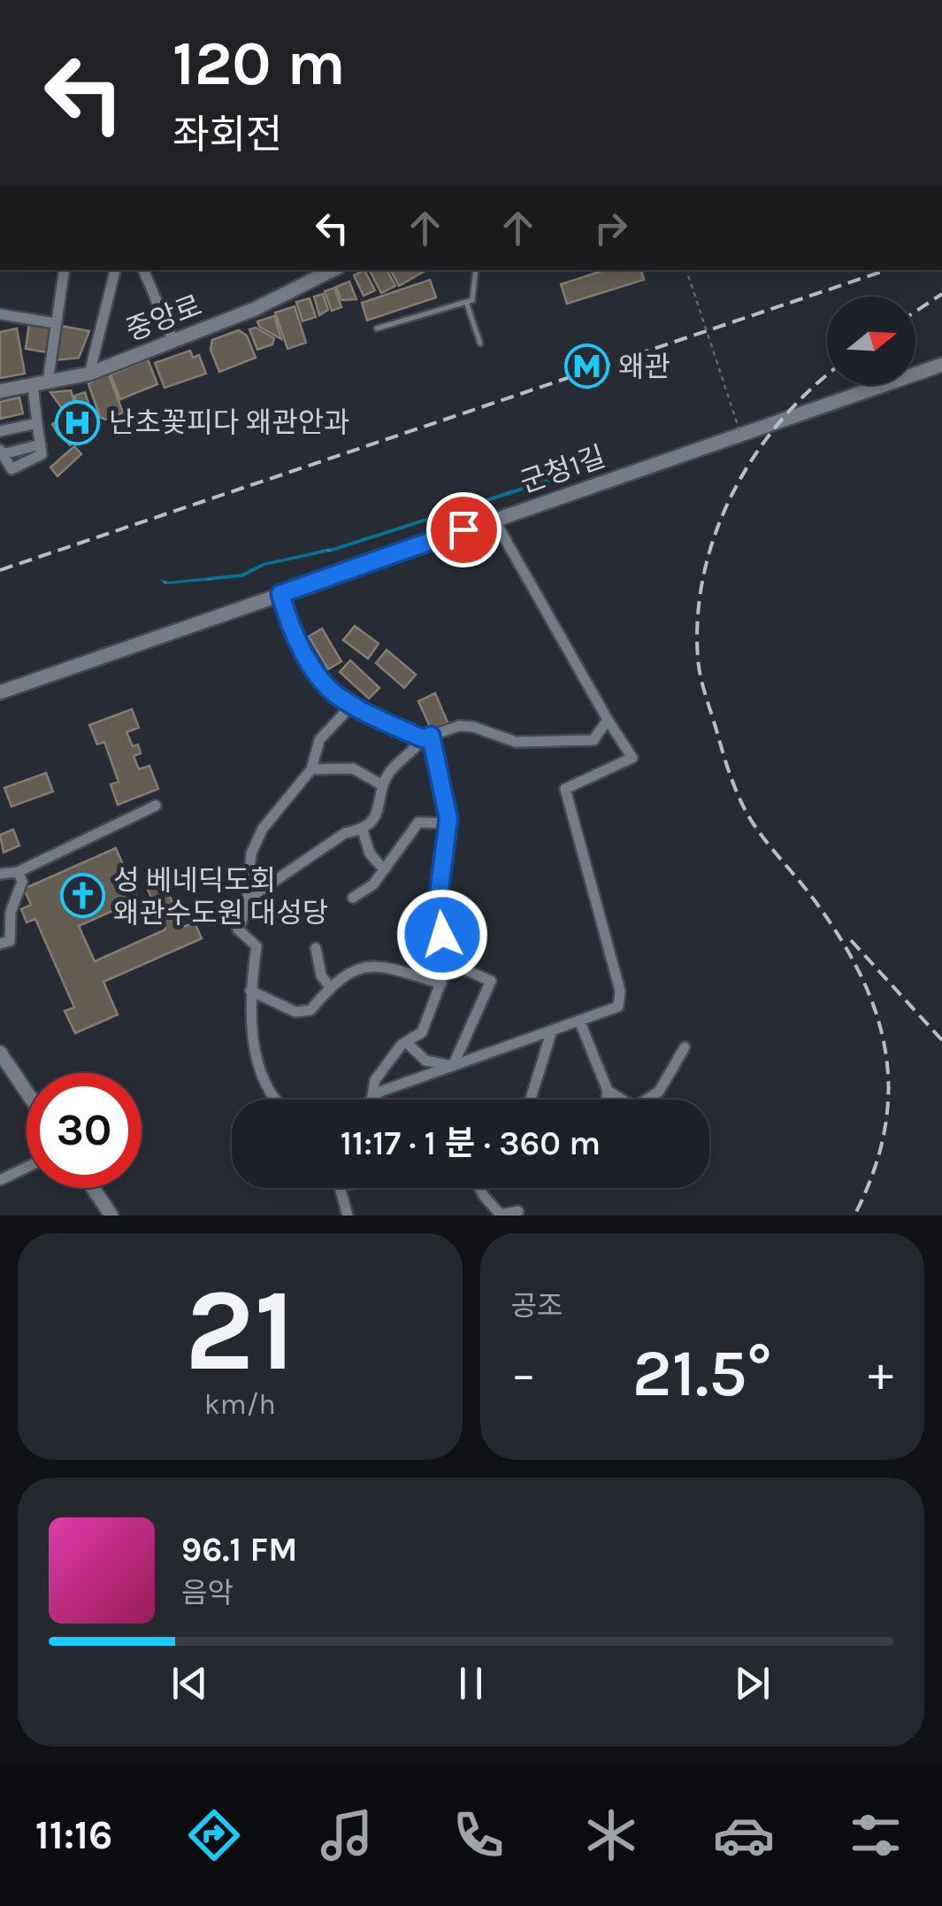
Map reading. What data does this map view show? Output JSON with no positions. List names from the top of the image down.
{
  "streets": {
    "street": ["중앙로", "군청1길"]
  },
  "places": {
    "metro station": ["왜관"],
    "hospital": ["난초꽃피다 왜관안과"],
    "church": ["성 베네딕도회 왜관수도원 대성당"]
  },
  "north": "right",
  "page": {
    "turn": ["120 m", "좌회전"],
    "limit": "30",
    "trip": "11:17 · 1 분 · 360 m",
    "tile": [
      ["21", "km/h"],
      "공조"
    ],
    "heat": ["−", "21.5°", "+"],
    "song": ["96.1 FM", "음악"],
    "tabs": "11:16"
  }
}
